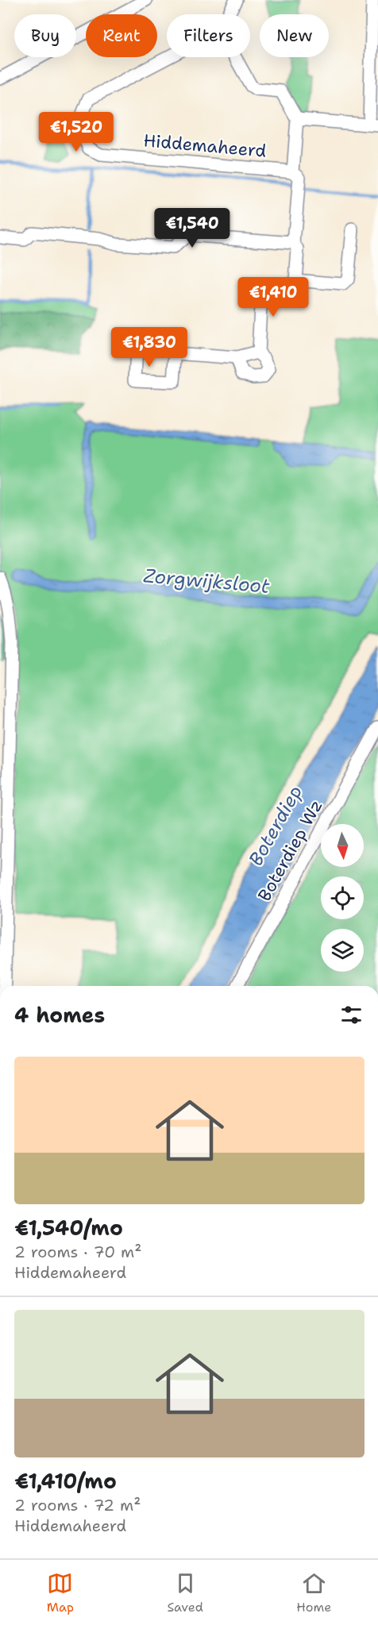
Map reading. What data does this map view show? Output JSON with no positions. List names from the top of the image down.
{
  "streets": {
    "street": ["Hiddemaheerd", "Boterdiep Wz"]
  },
  "water": ["Zorgwijksloot", "Boterdiep"],
  "north": "bottom",
  "page": {
    "chip": [
      "Buy",
      "Rent",
      "Filters",
      "New"
    ],
    "price": [
      "€1,520",
      "€1,540",
      "€1,410",
      "€1,830"
    ],
    "heading": "4 homes",
    "list": [
      {
        "name": "€1,540/mo",
        "note": "2 rooms · 70 m² · Hiddemaheerd"
      },
      {
        "name": "€1,410/mo",
        "note": "2 rooms · 72 m² · Hiddemaheerd"
      }
    ],
    "tabs": ["Map", "Saved", "Home"]
  }
}
